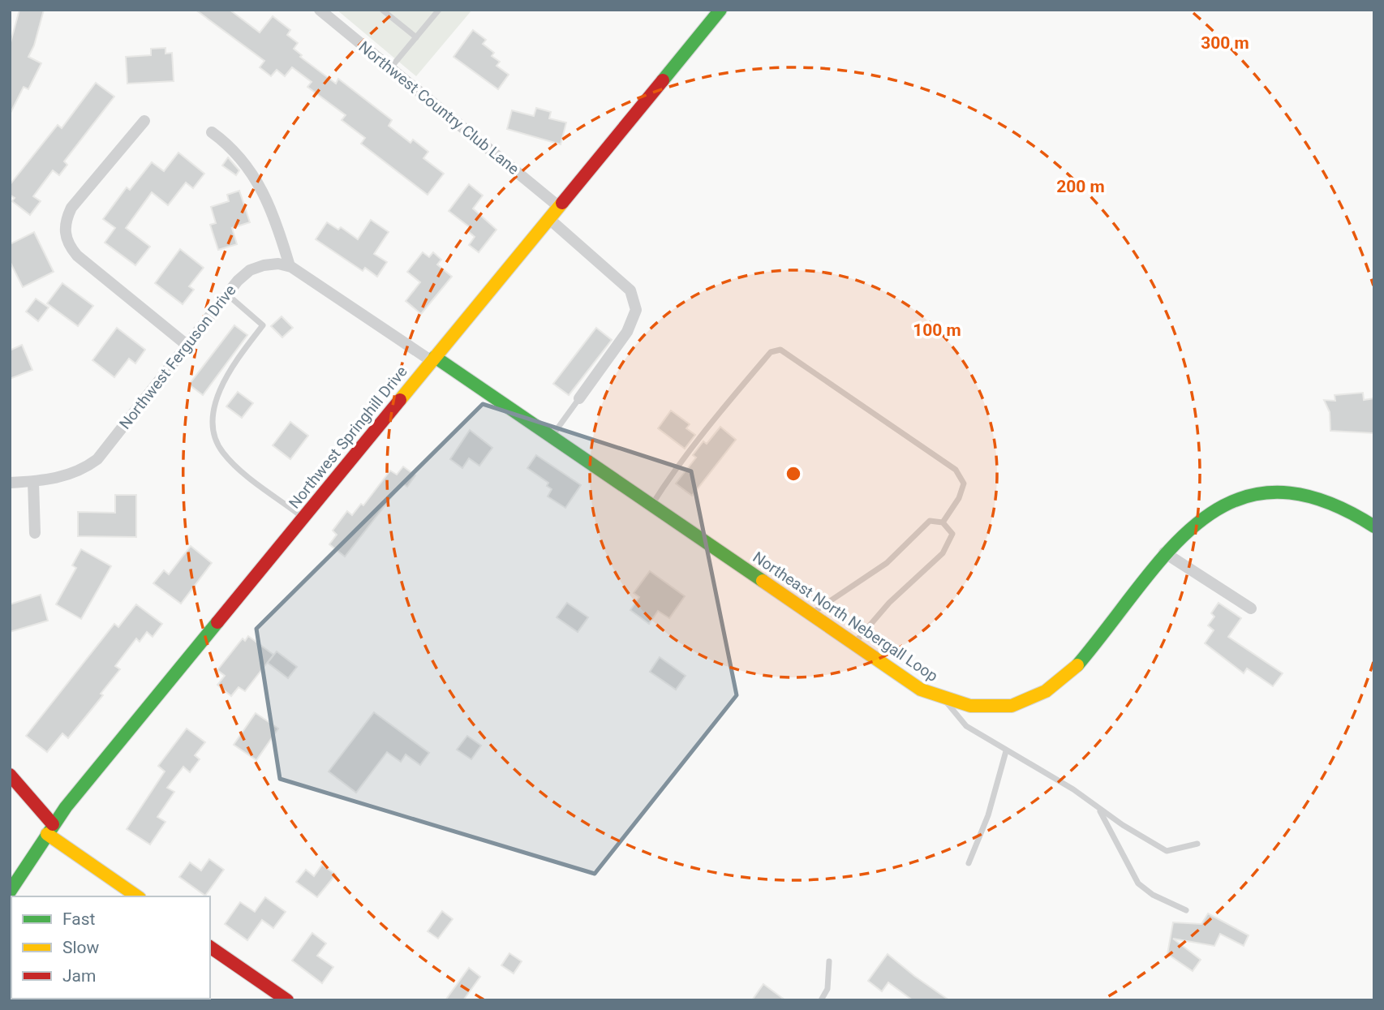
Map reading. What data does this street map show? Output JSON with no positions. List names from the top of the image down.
{
  "streets": {
    "street": [
      "Northwest Country Club Lane",
      "Northwest Ferguson Drive",
      "Northwest Springhill Drive",
      "Northeast North Nebergall Loop"
    ]
  },
  "crossings": [
    ["Northwest Country Club Lane", "Northwest Springhill Drive"],
    ["Northwest Ferguson Drive", "Northwest Springhill Drive"],
    ["Northwest Ferguson Drive", "Northeast North Nebergall Loop"],
    ["Northwest Springhill Drive", "Northeast North Nebergall Loop"]
  ],
  "legend": ["Fast", "Slow", "Jam"],
  "rings": ["300 m", "200 m", "100 m"]
}
